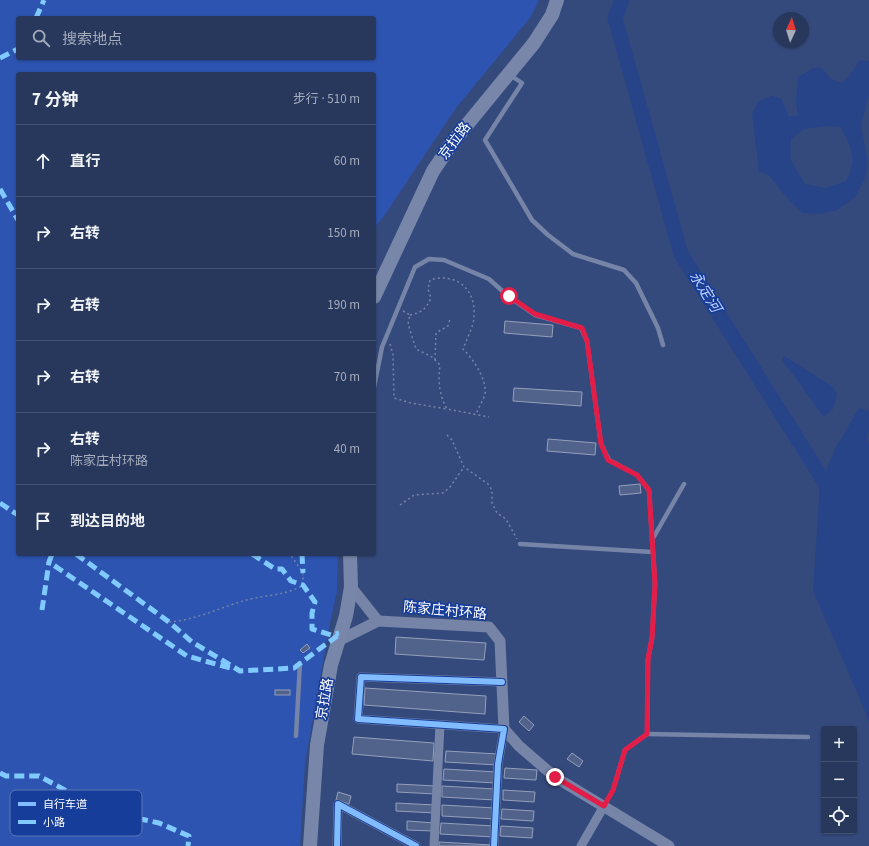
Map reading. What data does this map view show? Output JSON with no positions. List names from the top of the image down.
{
  "streets": {
    "highway": ["京拉路"],
    "street": ["陈家庄村环路"]
  },
  "water": ["永定河"],
  "legend": ["自行车道", "小路"],
  "north": "top",
  "page": {
    "search": "搜索地点",
    "heading": ["7 分钟", "步行 · 510 m"],
    "list": [
      ["直行", "60 m"],
      ["右转", "150 m"],
      ["右转", "190 m"],
      ["右转", "70 m"],
      ["右转", "陈家庄村环路", "40 m"],
      "到达目的地"
    ],
    "map_buttons": ["+", "−"]
  }
}
